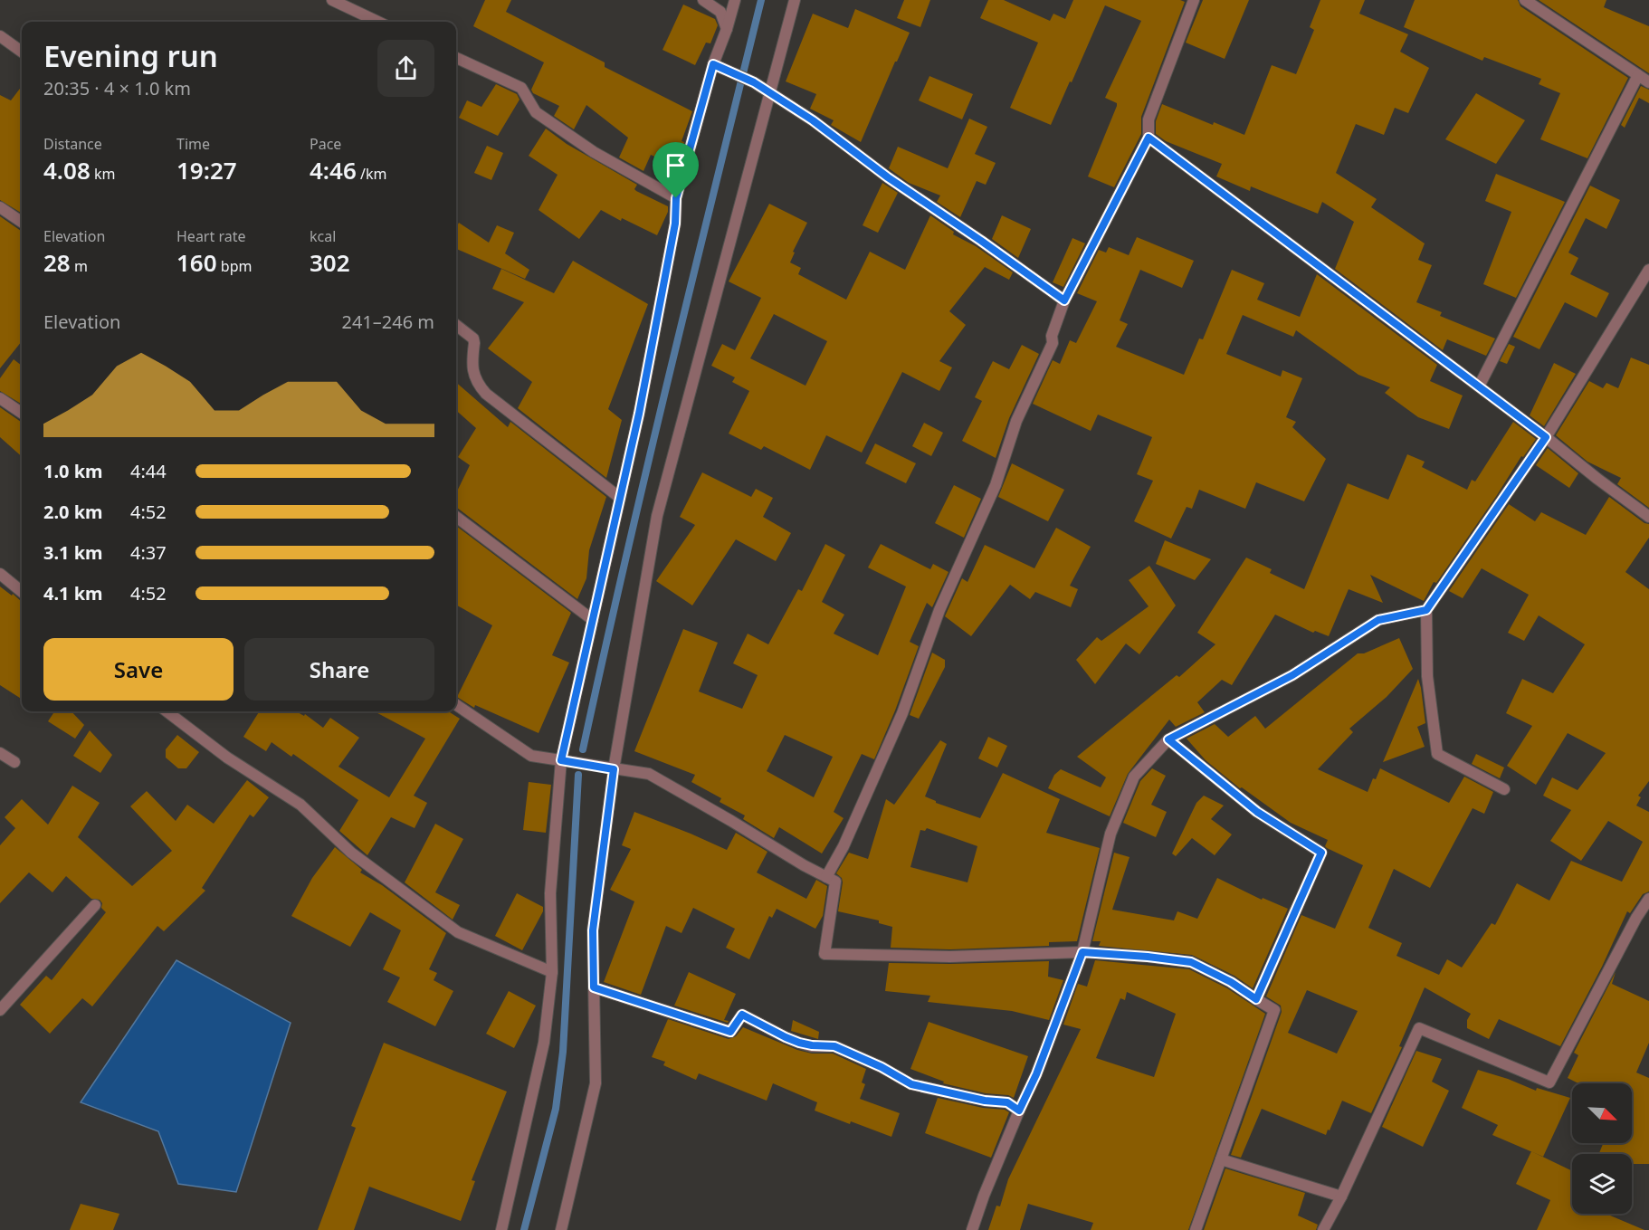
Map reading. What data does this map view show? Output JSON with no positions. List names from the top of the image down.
{
  "north": "bottom right",
  "page": {
    "heading": ["Evening run", "20:35 · 4 × 1.0 km"],
    "stats": [
      ["Distance", "4.08 km"],
      ["Time", "19:27"],
      ["Pace", "4:46 /km"],
      ["Elevation", "28 m"],
      ["Heart rate", "160 bpm"],
      ["kcal", "302"]
    ],
    "chart": ["Elevation", "241–246 m"],
    "list": [
      {
        "name": "1.0 km",
        "note": "4:44"
      },
      {
        "name": "2.0 km",
        "note": "4:52"
      },
      {
        "name": "3.1 km",
        "note": "4:37"
      },
      {
        "name": "4.1 km",
        "note": "4:52"
      }
    ],
    "buttons": ["Save", "Share"]
  }
}
